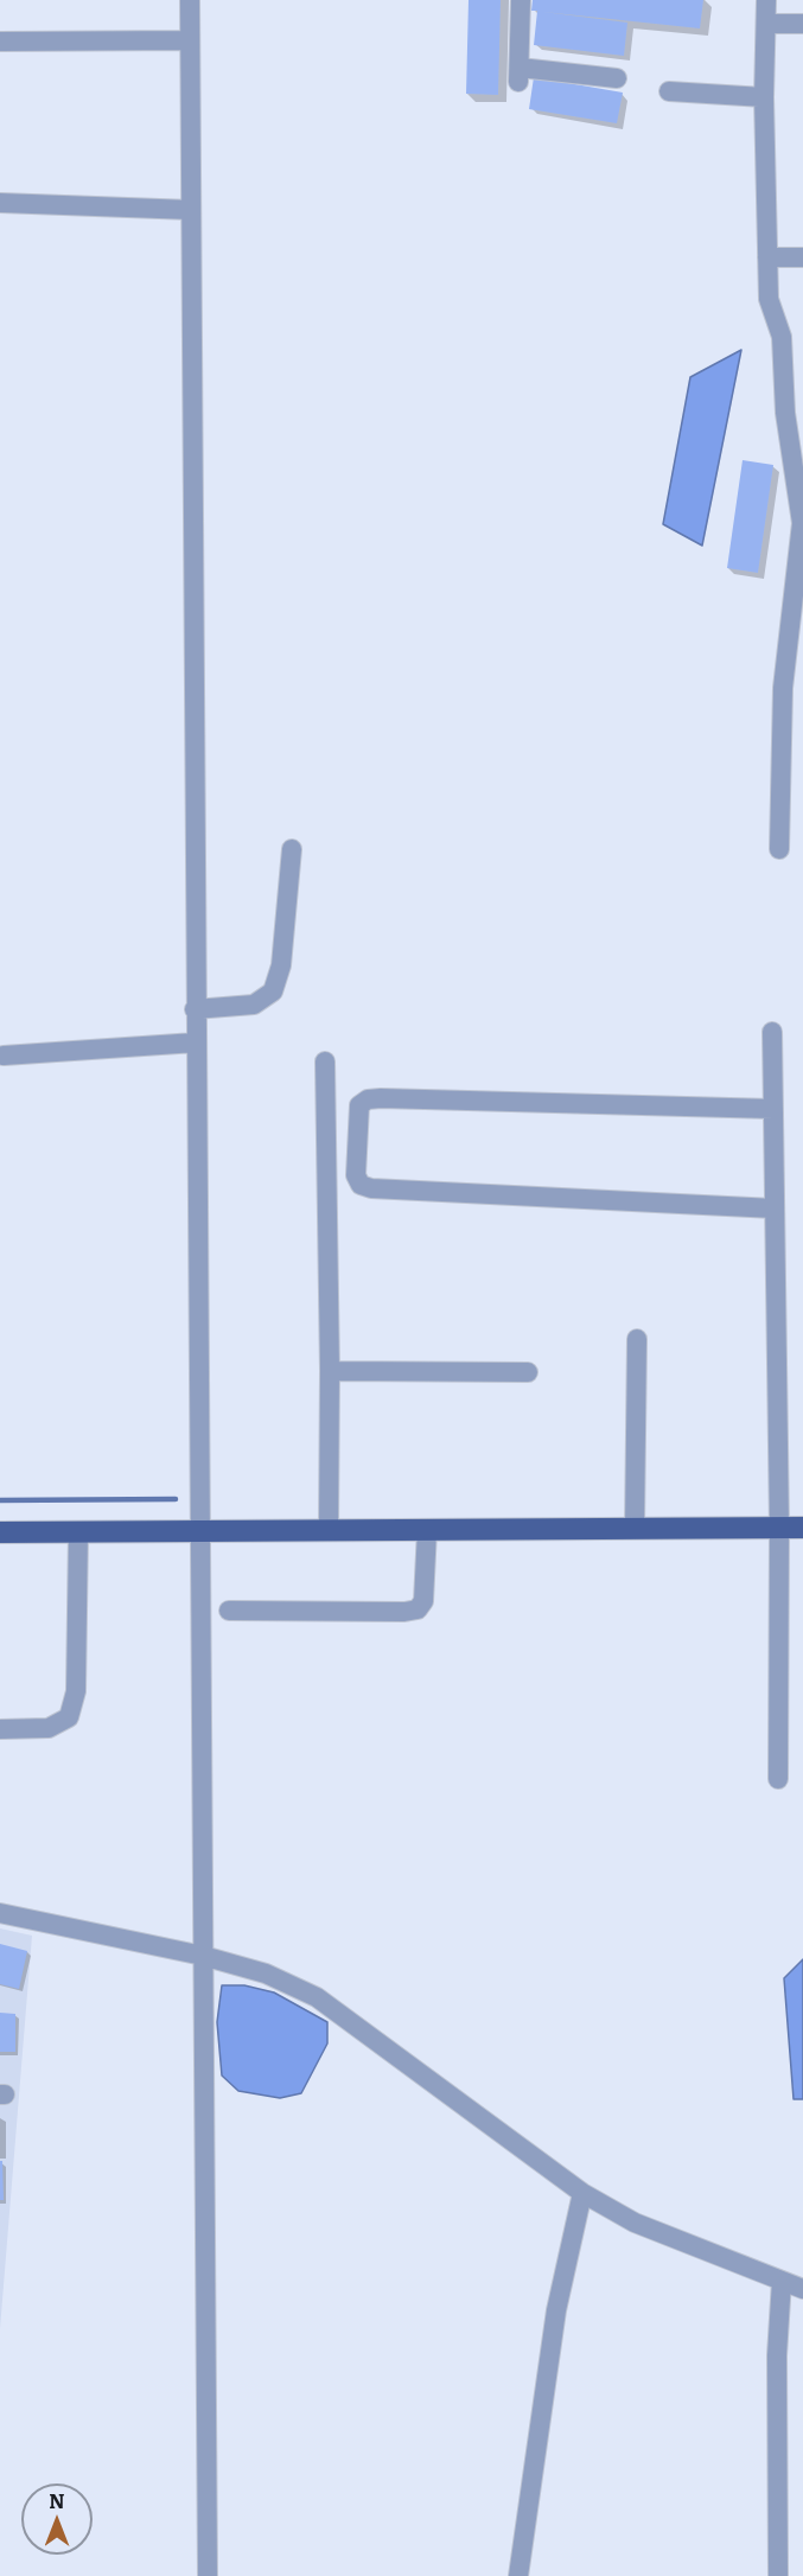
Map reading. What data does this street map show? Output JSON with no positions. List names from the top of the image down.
{
  "north": "top"
}
